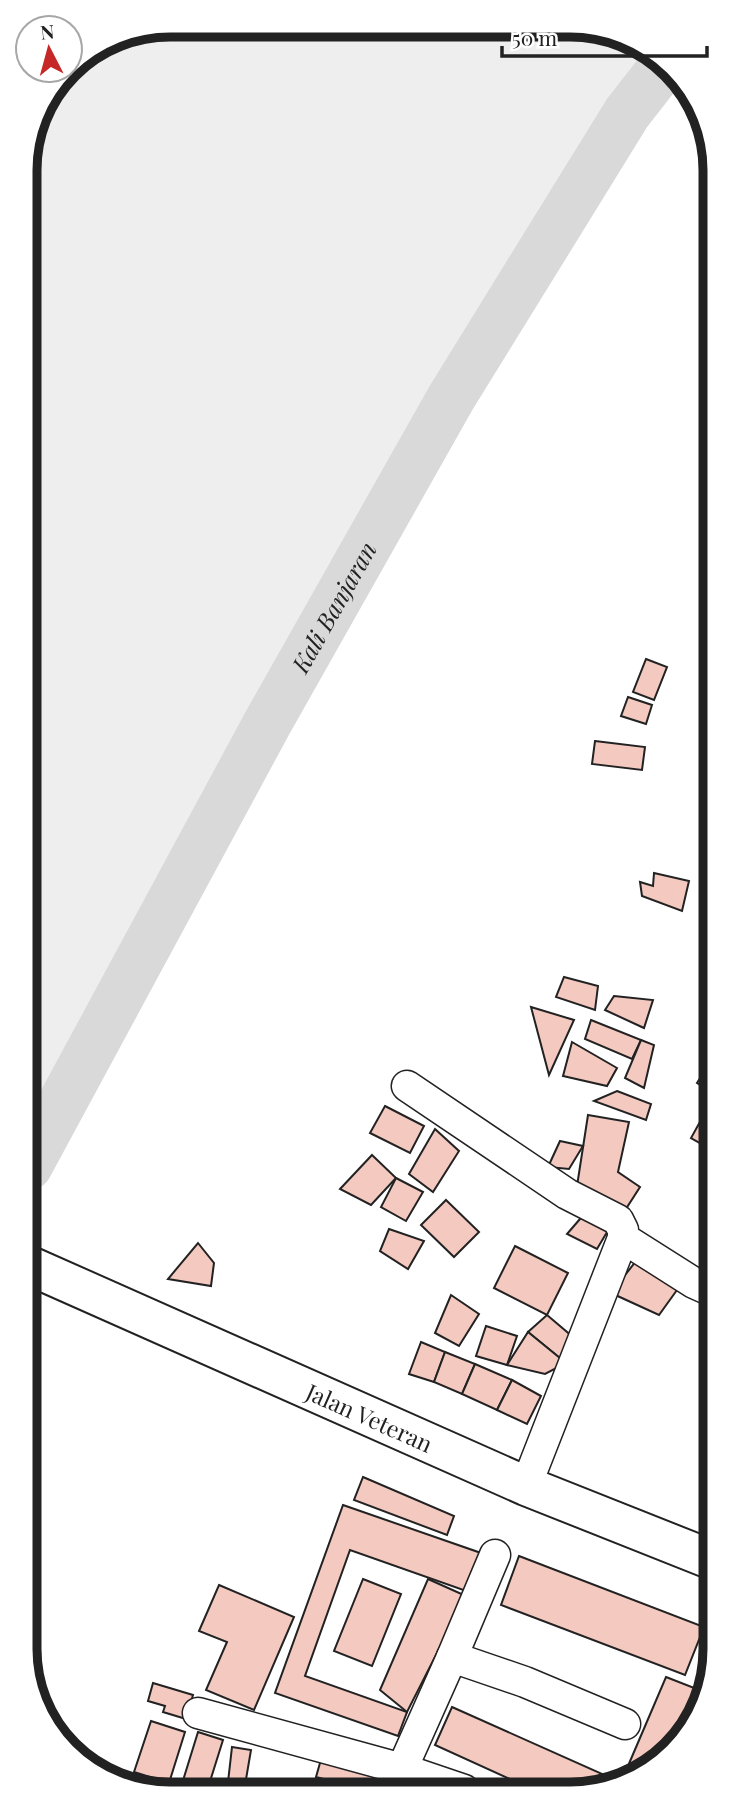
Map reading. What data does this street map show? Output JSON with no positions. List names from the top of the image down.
{
  "streets": {
    "highway": ["Jalan Veteran"]
  },
  "water": ["Kali Banjaran"],
  "scale_bar": "50 m",
  "north": "top"
}
